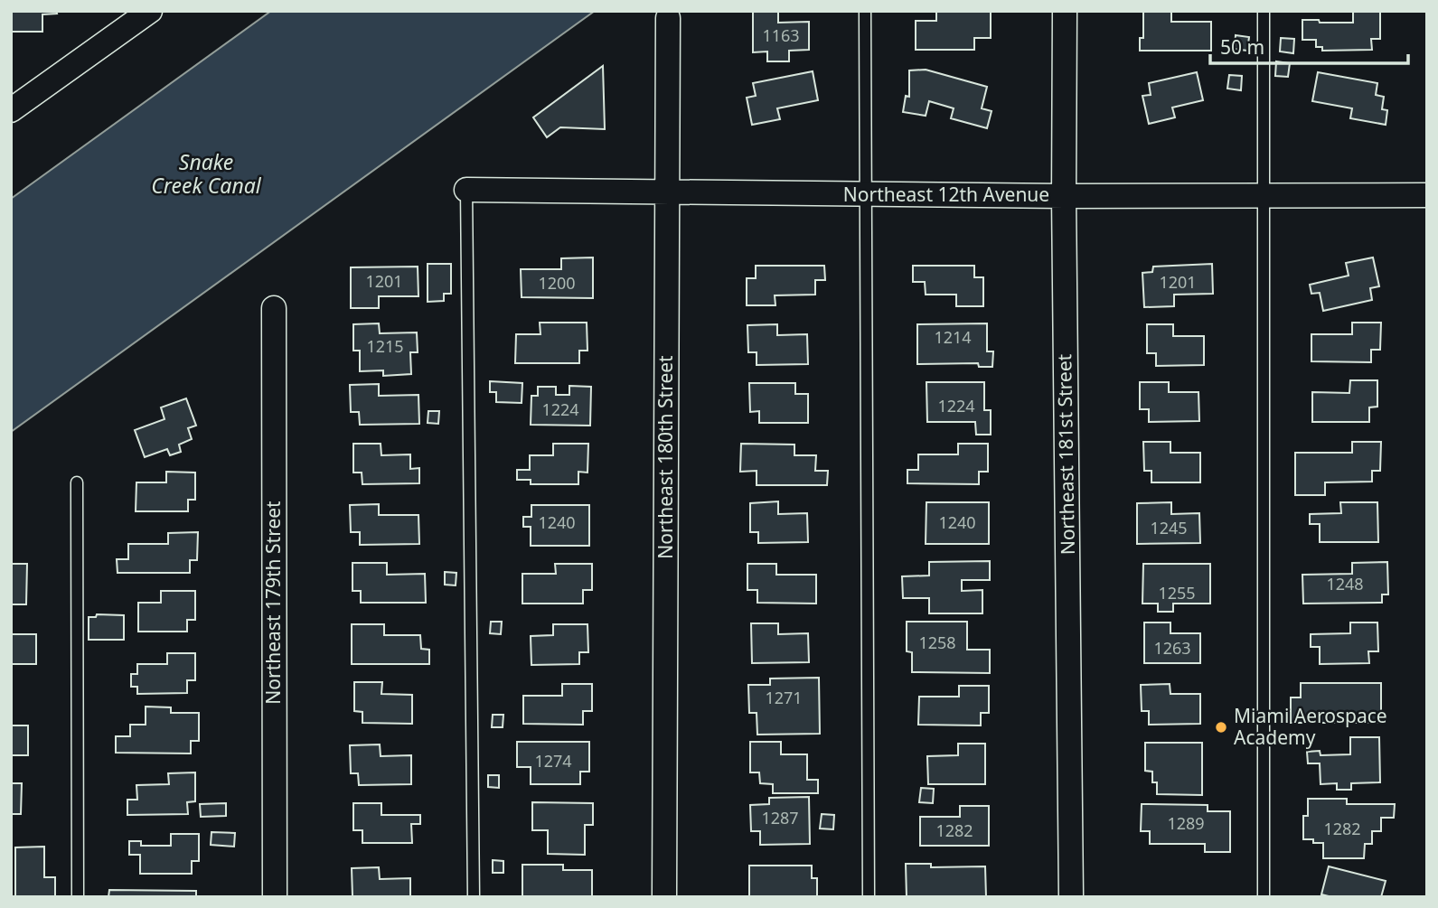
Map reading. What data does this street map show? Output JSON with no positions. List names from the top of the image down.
{
  "streets": {
    "street": [
      "Northeast 12th Avenue",
      "Northeast 181st Street",
      "Northeast 180th Street",
      "Northeast 179th Street"
    ]
  },
  "crossings": [
    ["Northeast 12th Avenue", "Northeast 181st Street"],
    ["Northeast 12th Avenue", "Northeast 180th Street"]
  ],
  "water": ["Snake Creek Canal"],
  "places": ["Miami Aerospace Academy"],
  "house_numbers": [
    "1163",
    "1201",
    "1201",
    "1200",
    "1214",
    "1215",
    "1224",
    "1224",
    "1240",
    "1240",
    "1245",
    "1248",
    "1255",
    "1258",
    "1263",
    "1271",
    "1274",
    "1287",
    "1289",
    "1282",
    "1282"
  ],
  "scale_bar": "50 m"
}
